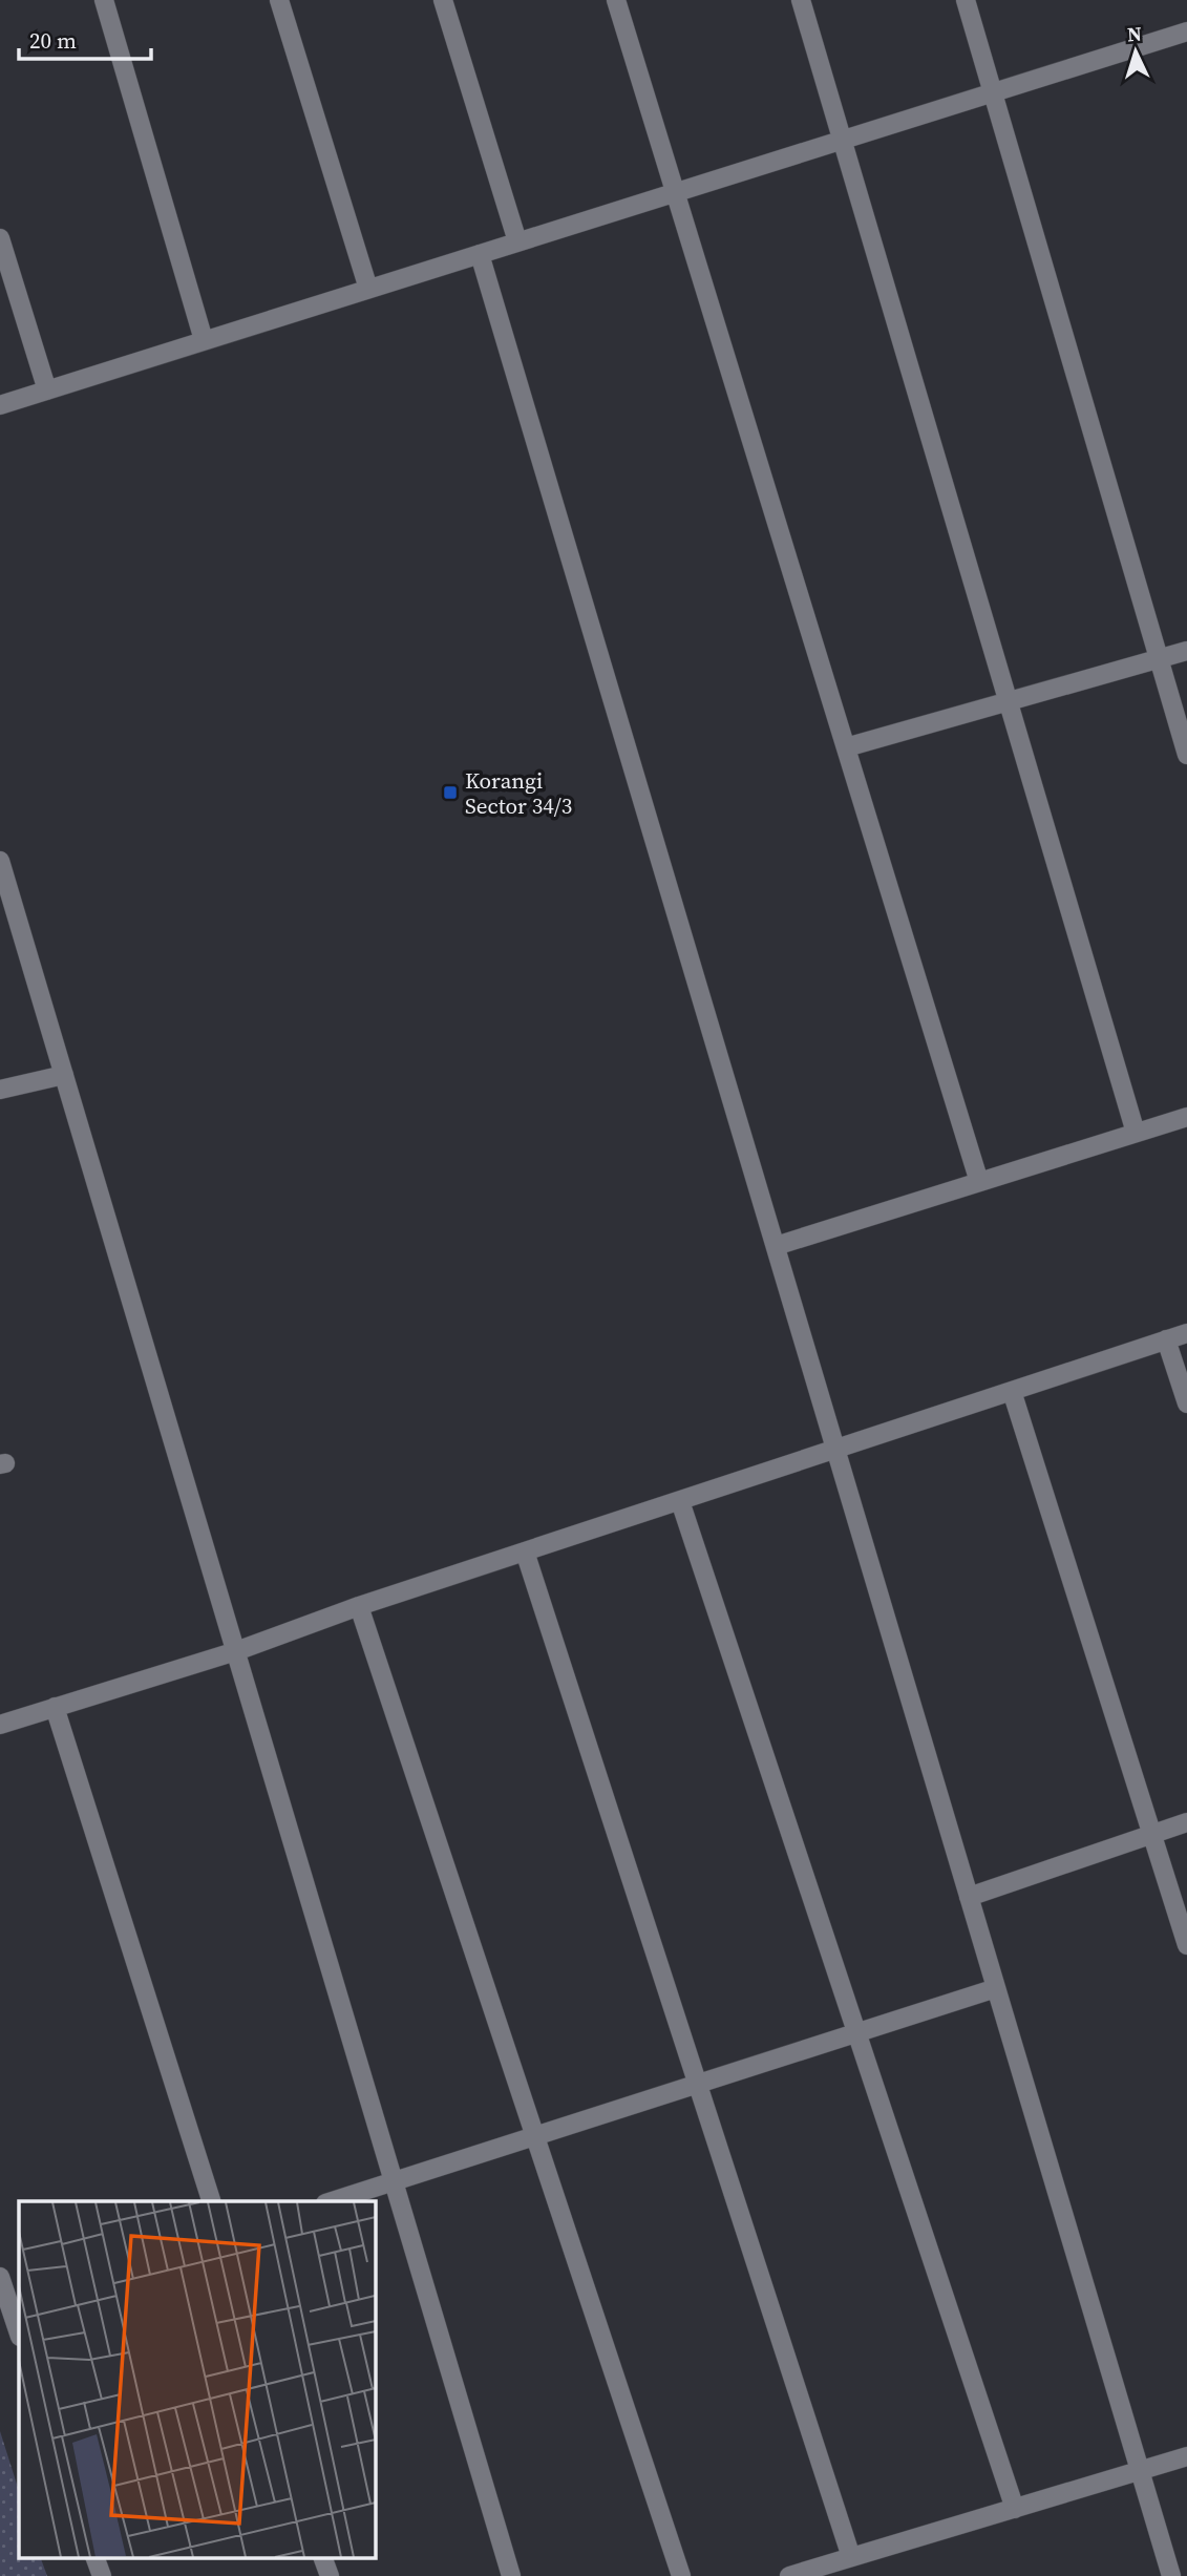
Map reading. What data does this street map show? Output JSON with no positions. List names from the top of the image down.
{
  "places": {
    "transit": ["Korangi Sector 34/3"]
  },
  "scale_bar": "20 m",
  "north": "top"
}
